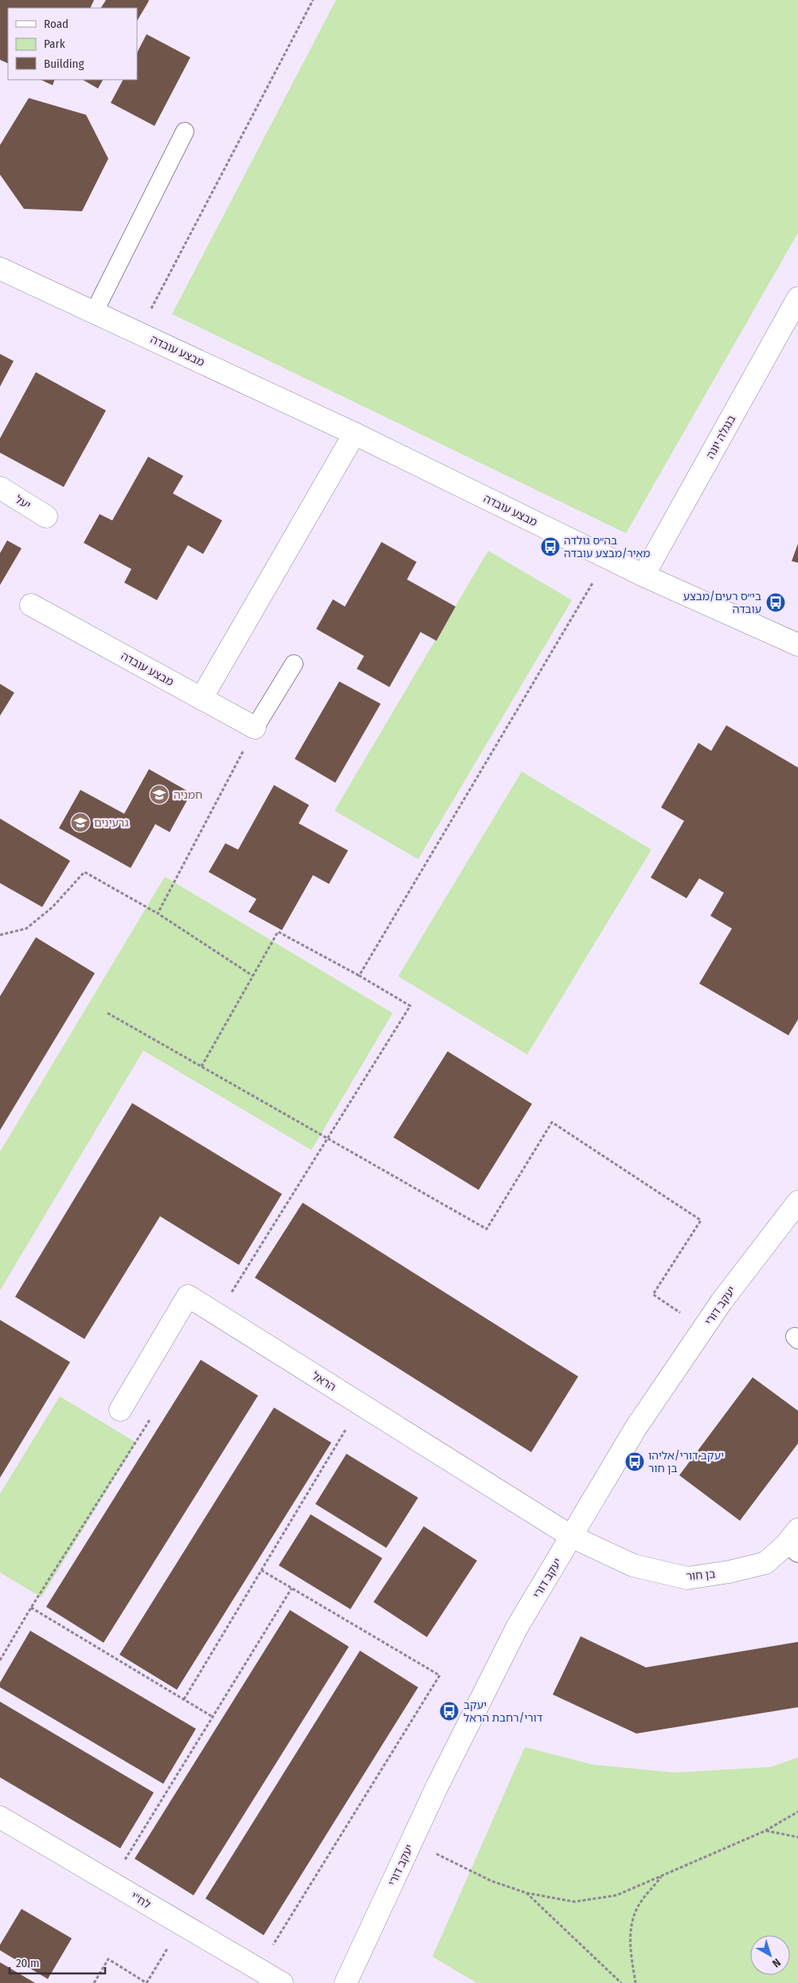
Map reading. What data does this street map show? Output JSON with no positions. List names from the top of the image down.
{
  "streets": {
    "street": [
      "מבצע עובדה",
      "בנגלה יונה",
      "יעל",
      "יעקב דורי",
      "הראל",
      "בן חור",
      "לח\"י"
    ]
  },
  "crossings": [
    ["מבצע עובדה", "בנגלה יונה"],
    ["יעקב דורי", "הראל"],
    ["יעקב דורי", "בן חור"],
    ["הראל", "בן חור"]
  ],
  "places": {
    "bus stop": [
      "בה״ס גולדה מאיר/מבצע עובדה",
      "בי״ס רעים/מבצע עובדה",
      "יעקב דורי/אליהו בן חור",
      "יעקב דורי/רחבת הראל"
    ],
    "school or university": ["חמניה", "גרעינים"]
  },
  "legend": ["Road", "Park", "Building"],
  "scale_bar": "20 m",
  "north": "bottom right"
}
